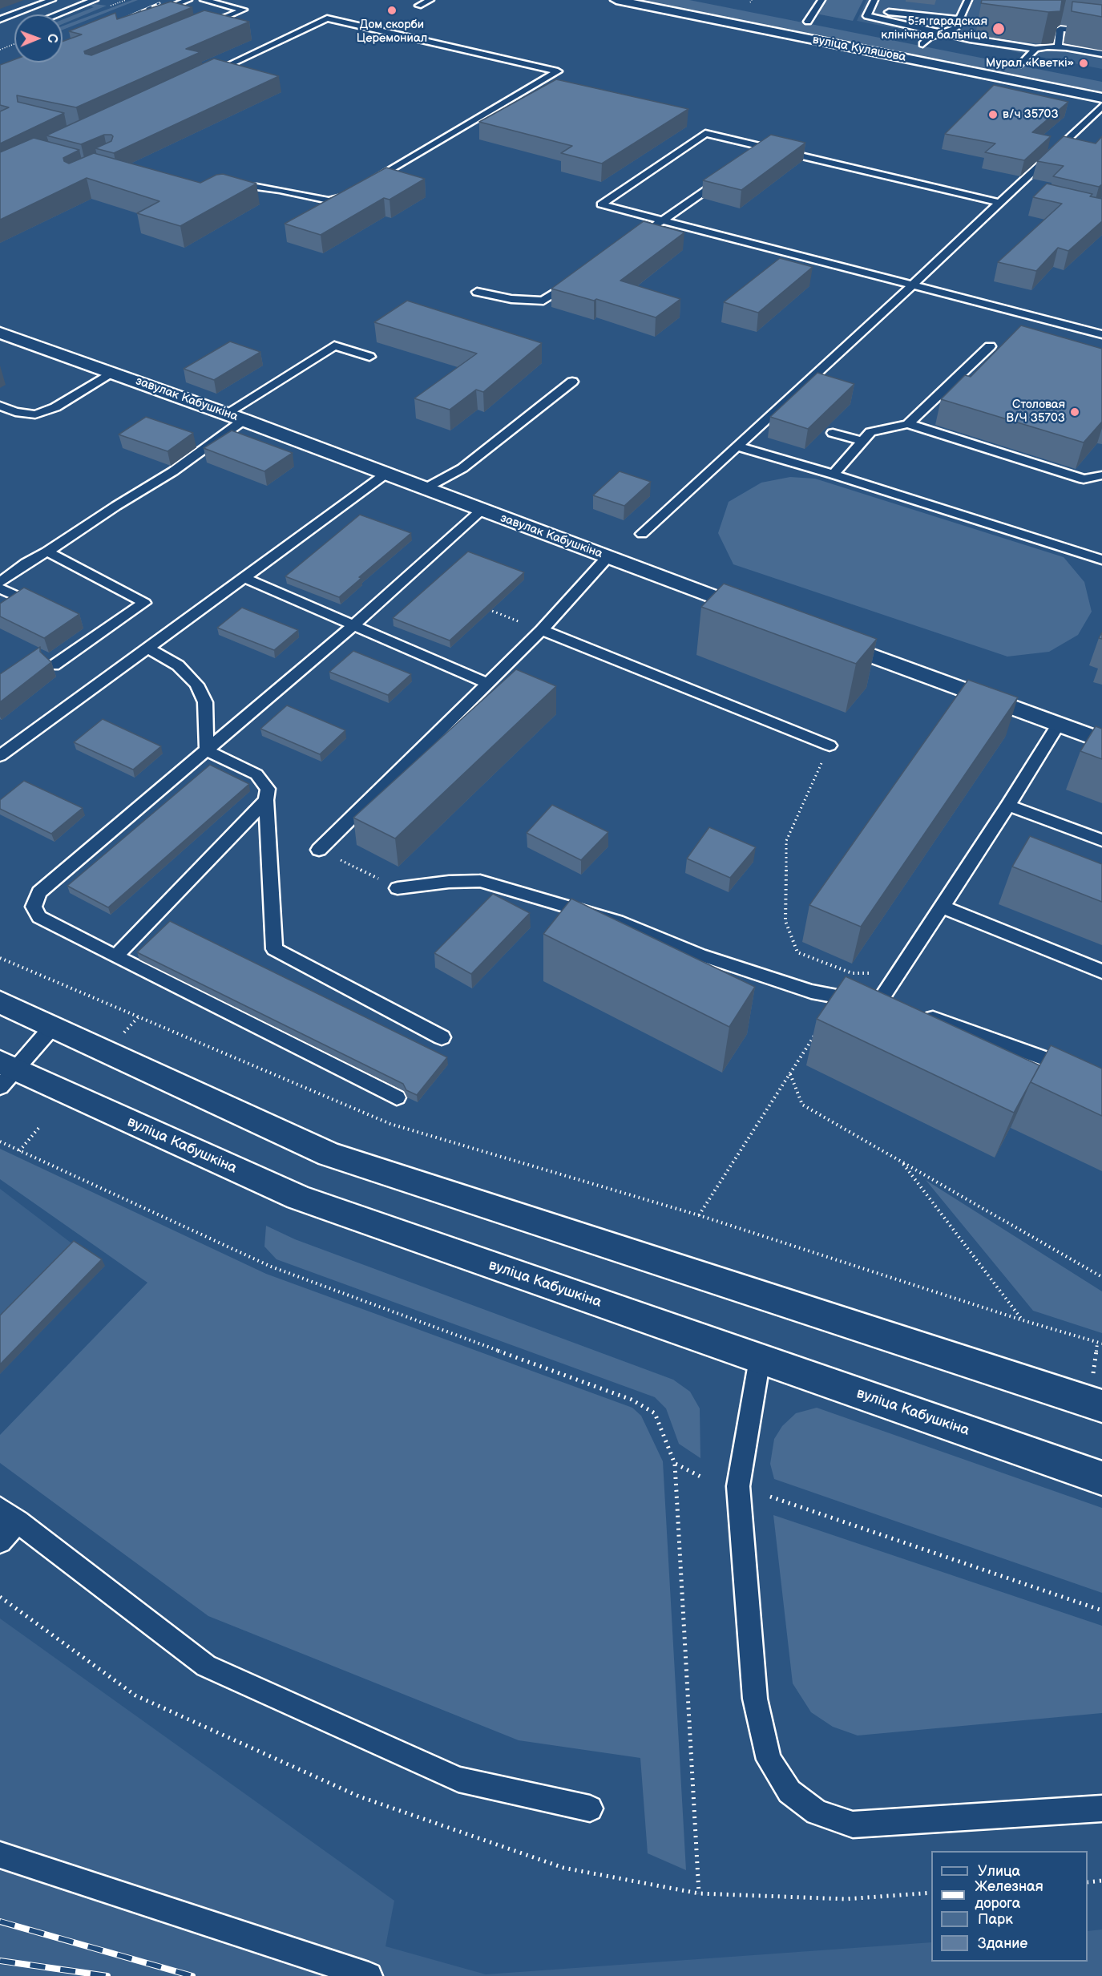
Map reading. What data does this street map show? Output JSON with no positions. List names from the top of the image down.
{
  "streets": {
    "main road": ["вуліца Куляшова", "завулак Кабушкіна", "вуліца Кабушкіна"]
  },
  "places": [
    "Дом скорби Церемониал",
    "5-я гарадская клінічная бальніца",
    "Мурал «Кветкі»",
    "в/ч 35703",
    "Столовая В/Ч 35703"
  ],
  "legend": [
    "Улица",
    "Железная дорога",
    "Парк",
    "Здание"
  ],
  "north": "right"
}
